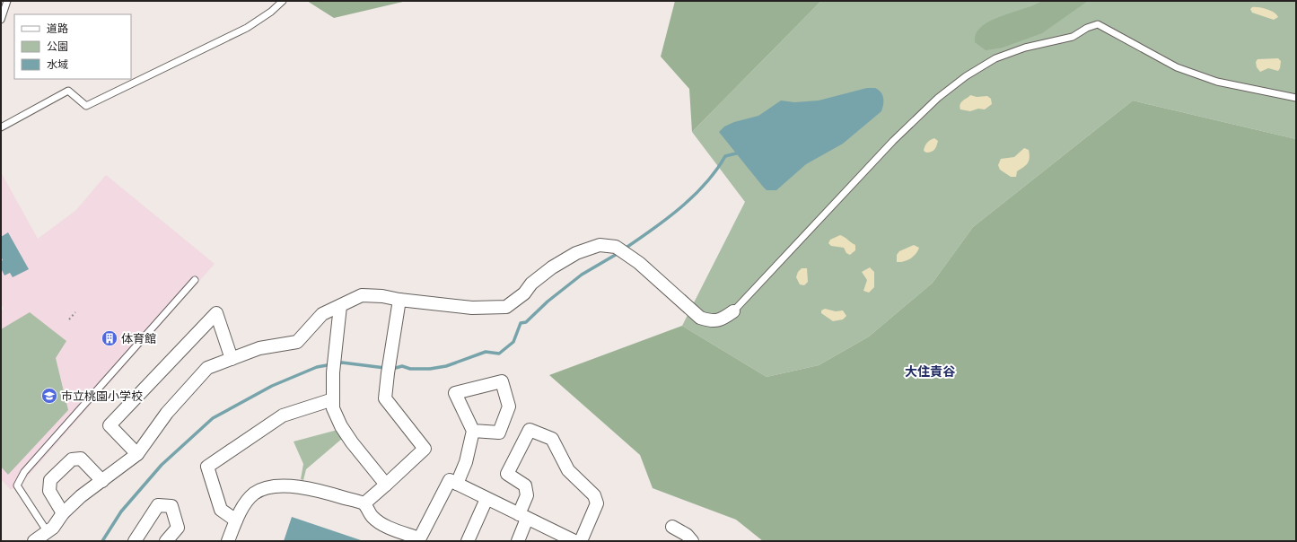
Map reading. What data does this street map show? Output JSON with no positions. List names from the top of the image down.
{
  "districts": ["大住責谷"],
  "places": {
    "building": ["体育館"],
    "school or university": ["市立桃園小学校"]
  },
  "legend": ["道路", "公園", "水域"]
}
